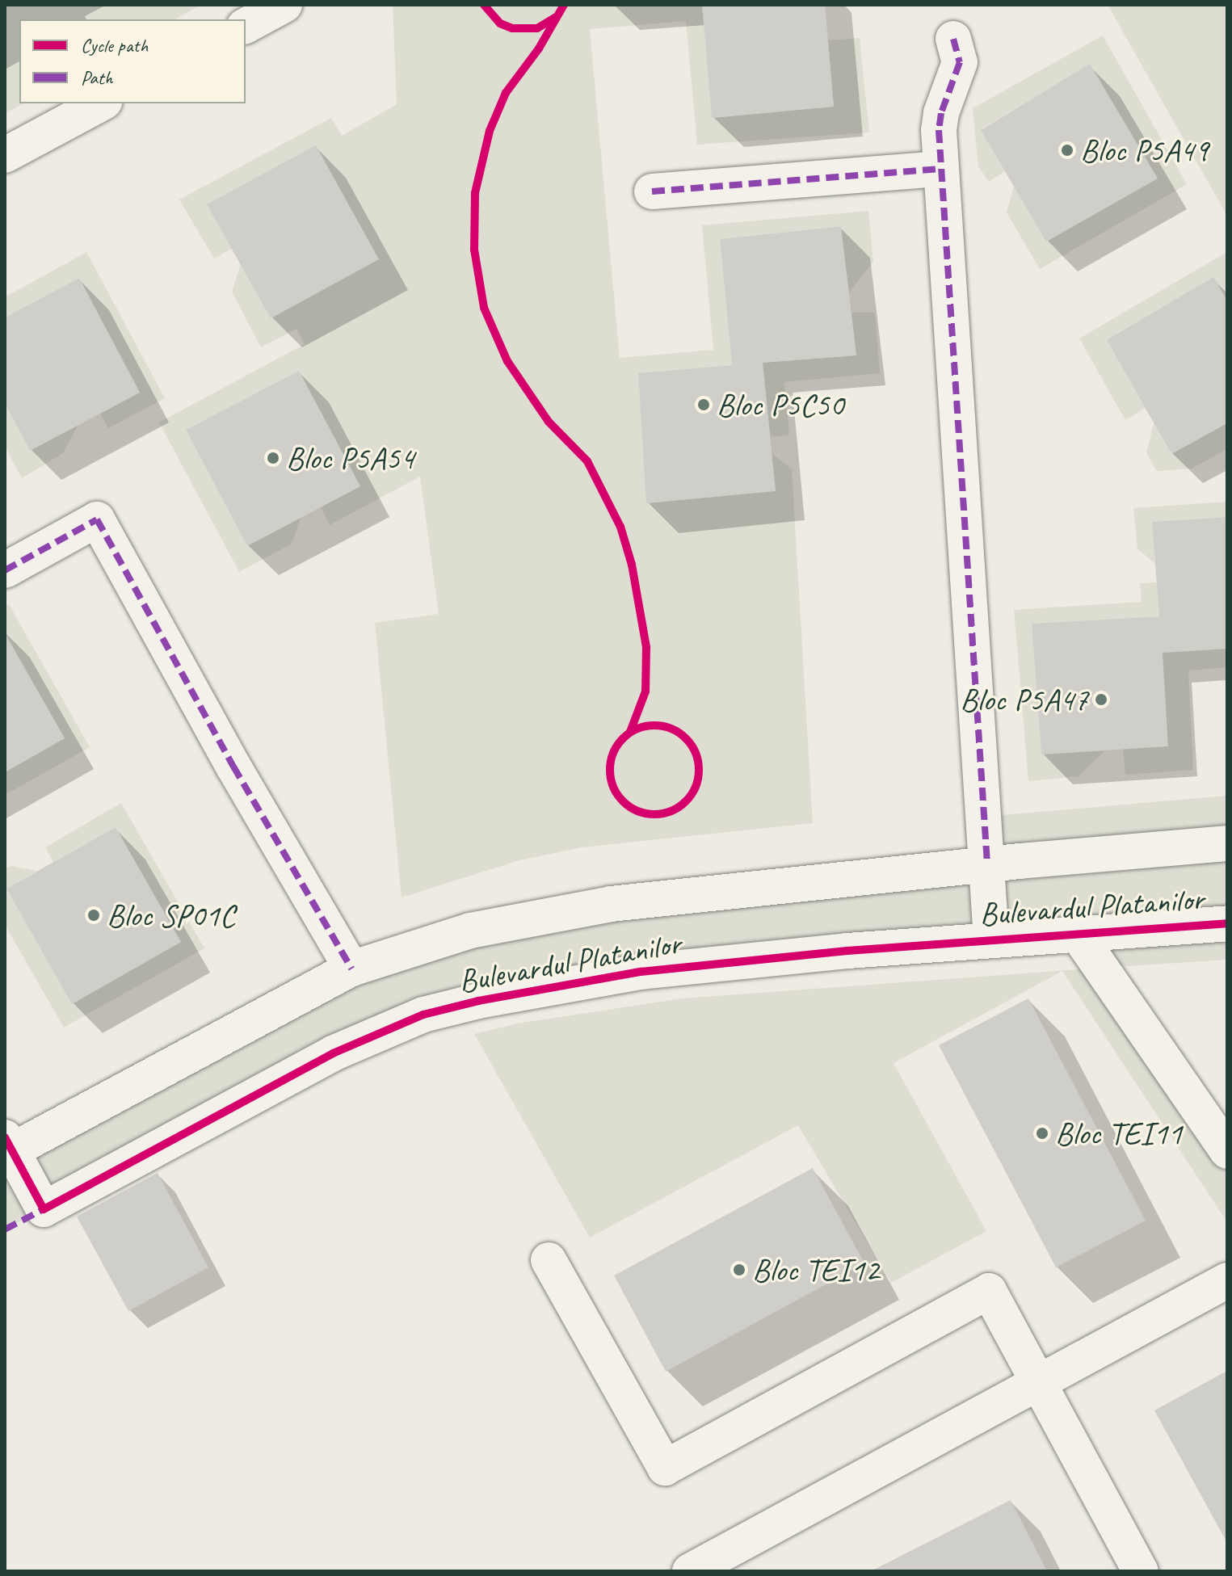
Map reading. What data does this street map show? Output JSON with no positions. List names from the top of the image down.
{
  "streets": {
    "street": ["Bulevardul Platanilor"]
  },
  "places": [
    "Bloc P5A49",
    "Bloc P5C50",
    "Bloc P5A54",
    "Bloc P5A47",
    "Bloc SP01C",
    "Bloc TEI11",
    "Bloc TEI12"
  ],
  "legend": ["Cycle path", "Path"]
}
